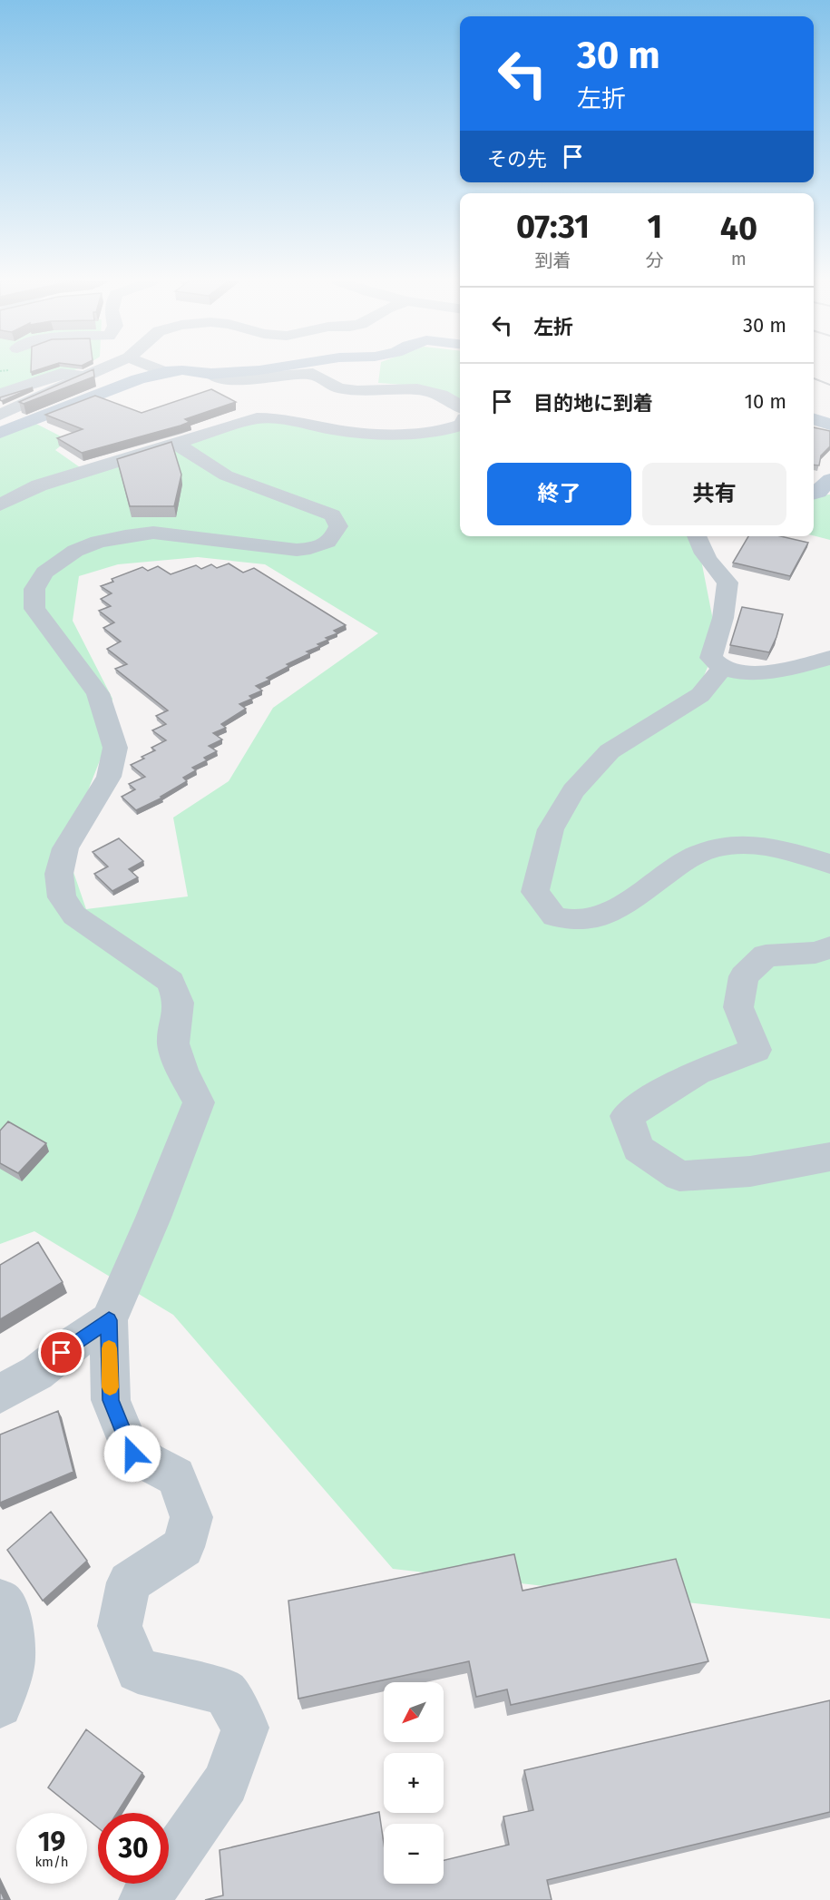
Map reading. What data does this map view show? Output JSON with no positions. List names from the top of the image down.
{
  "north": "bottom left",
  "page": {
    "turn": ["30 m", "左折"],
    "then": "その先",
    "eta": [
      "07:31",
      "到着",
      "1",
      "分",
      "40",
      "m"
    ],
    "list": [
      {
        "name": "左折",
        "value": "30 m"
      },
      {
        "name": "目的地に到着",
        "value": "10 m"
      }
    ],
    "buttons": ["終了", "共有"],
    "map_buttons": ["+", "−"],
    "speed": "19 km/h",
    "limit": "30"
  }
}
